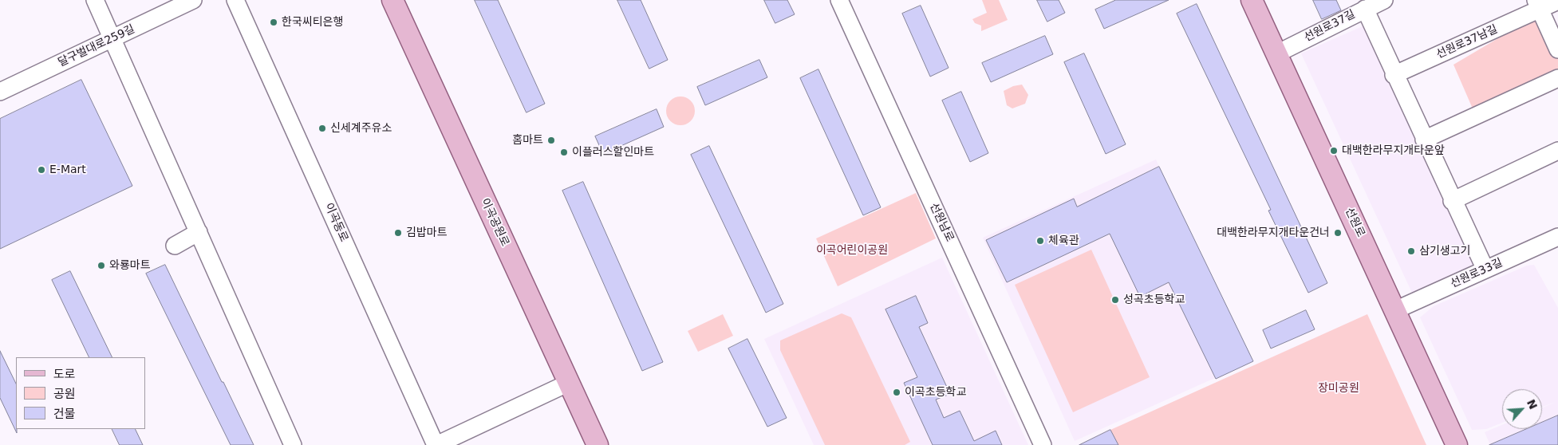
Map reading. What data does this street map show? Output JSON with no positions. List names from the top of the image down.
{
  "streets": {
    "main road": ["이곡공원로", "선원로"],
    "street": [
      "선원로37길",
      "선원로37남길",
      "달구벌대로259길",
      "이곡동로",
      "선원남로",
      "선원로33길"
    ]
  },
  "crossings": [
    ["선원로37길", "선원로"],
    ["선원로", "선원로33길"]
  ],
  "parks": ["이곡어린이공원", "장미공원"],
  "places": [
    "한국씨티은행",
    "신세계주유소",
    "홈마트",
    "대백한라무지개타운앞",
    "이플러스할인마트",
    "E-Mart",
    "김밥마트",
    "대백한라무지개타운건너",
    "체육관",
    "삼기생고기",
    "와룡마트",
    "성곡초등학교",
    "이곡초등학교"
  ],
  "legend": ["도로", "공원", "건물"],
  "north": "top right"
}
